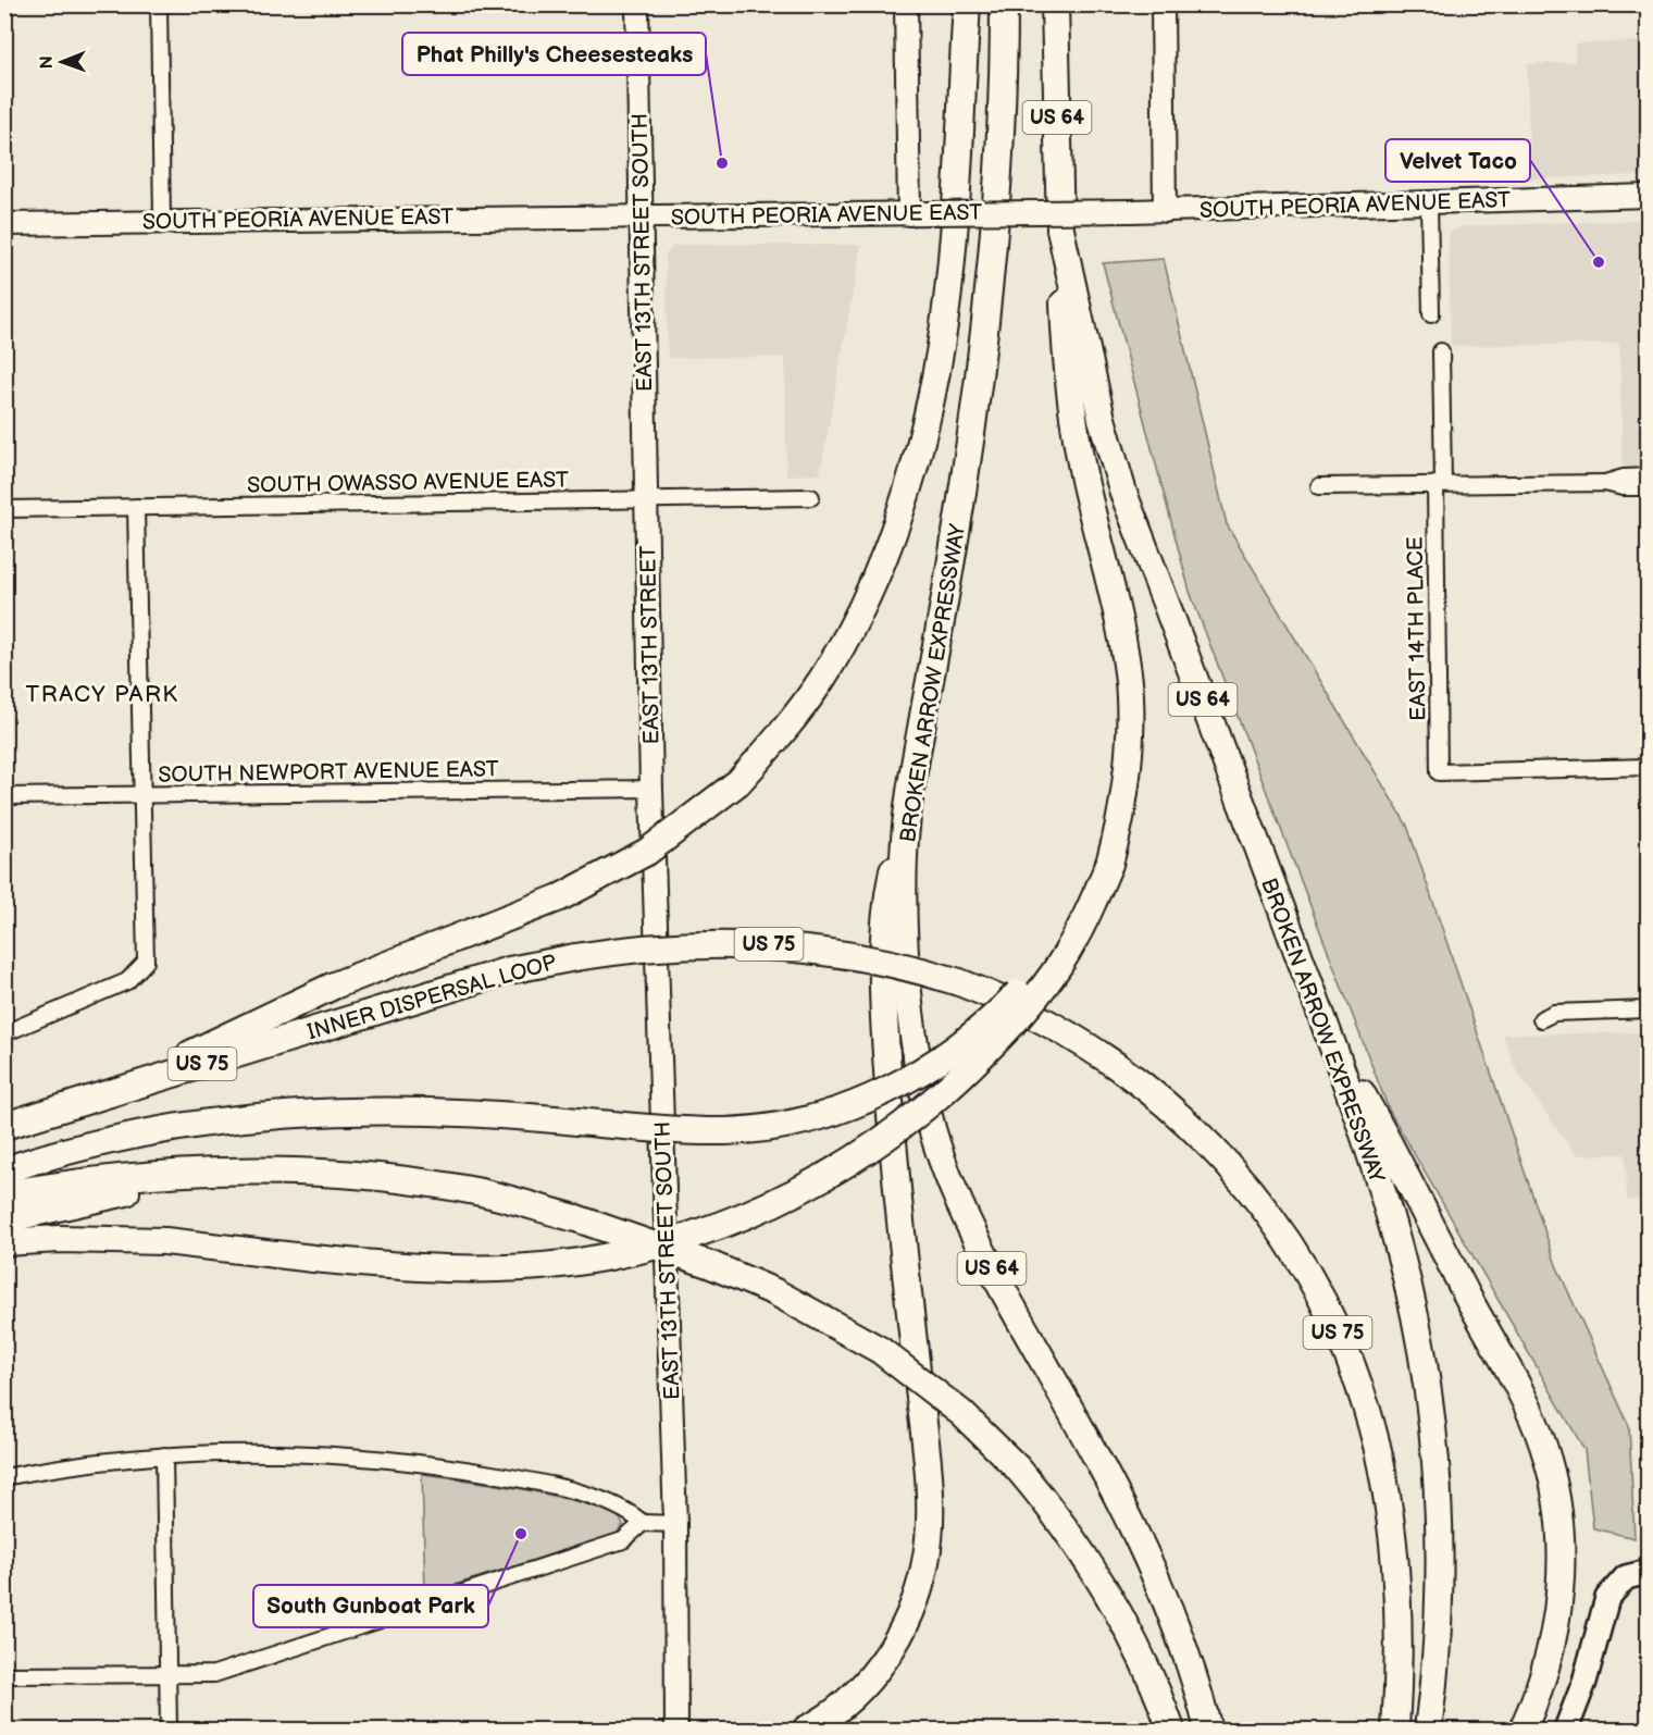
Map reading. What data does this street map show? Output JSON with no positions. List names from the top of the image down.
{
  "streets": {
    "highway": [
      "US 64",
      "BROKEN ARROW EXPRESSWAY",
      "US 75",
      "INNER DISPERSAL LOOP"
    ],
    "street": [
      "SOUTH PEORIA AVENUE EAST",
      "EAST 13TH STREET SOUTH",
      "SOUTH OWASSO AVENUE EAST",
      "EAST 14TH PLACE",
      "EAST 13TH STREET",
      "SOUTH NEWPORT AVENUE EAST"
    ]
  },
  "crossings": [
    ["SOUTH PEORIA AVENUE EAST", "EAST 13TH STREET SOUTH"],
    ["EAST 13TH STREET SOUTH", "SOUTH OWASSO AVENUE EAST"],
    ["EAST 13TH STREET SOUTH", "EAST 13TH STREET"],
    ["EAST 13TH STREET SOUTH", "SOUTH NEWPORT AVENUE EAST"],
    ["SOUTH OWASSO AVENUE EAST", "EAST 13TH STREET"],
    ["EAST 13TH STREET", "SOUTH NEWPORT AVENUE EAST"],
    ["US 75", "INNER DISPERSAL LOOP"]
  ],
  "districts": ["TRACY PARK"],
  "places": ["Phat Philly's Cheesesteaks", "Velvet Taco", "South Gunboat Park"],
  "north": "left"
}
